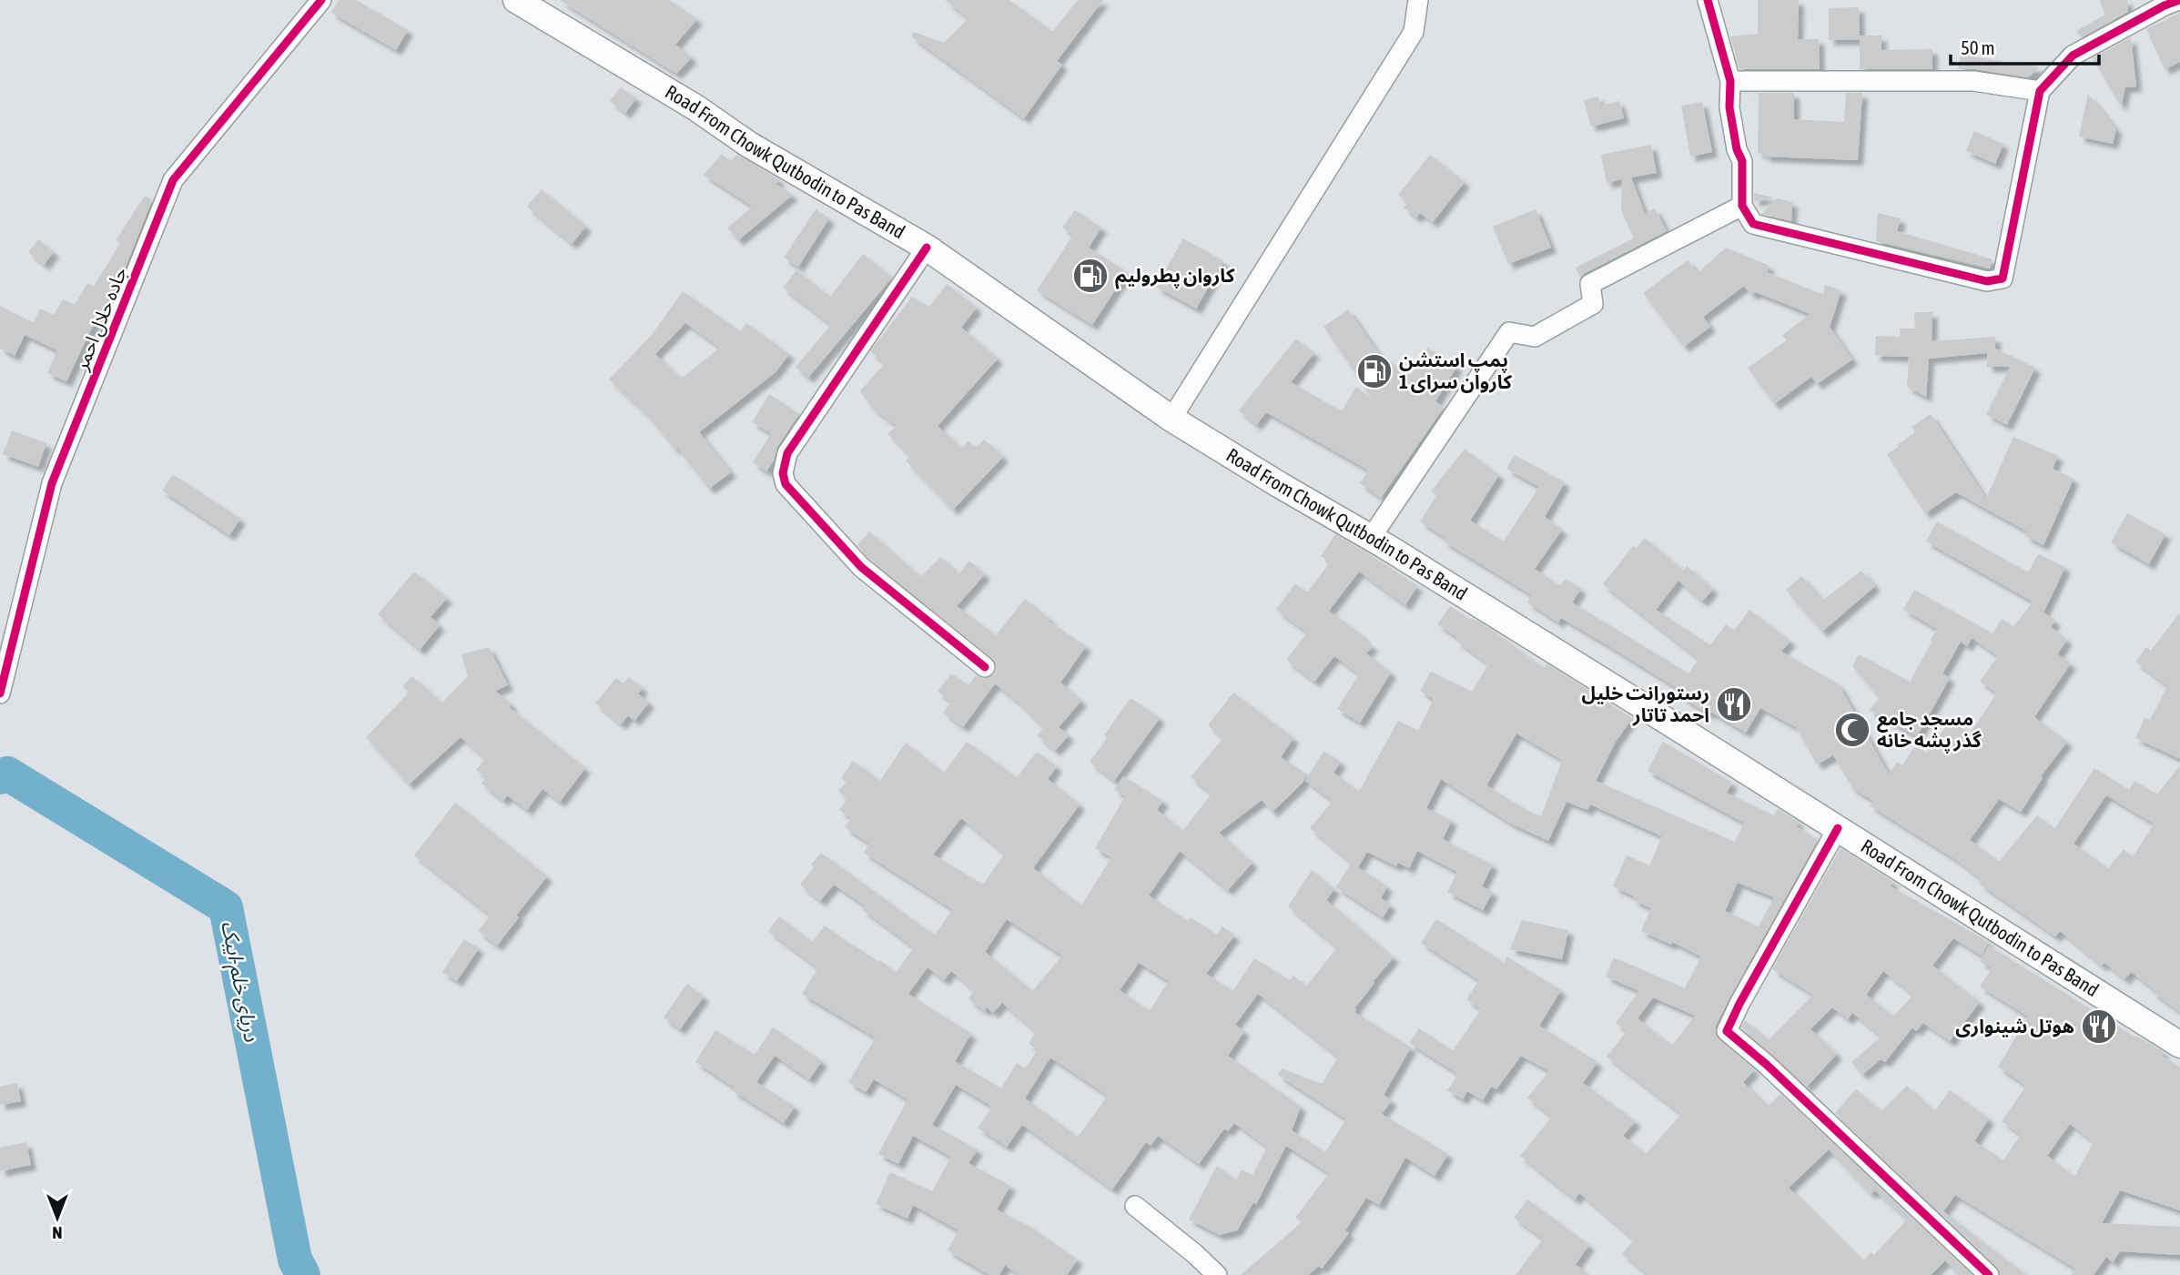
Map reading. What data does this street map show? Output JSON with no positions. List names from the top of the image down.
{
  "streets": {
    "main road": ["Road From Chowk Qutbodin to Pas Band"],
    "street": ["جاده حلال احمر"]
  },
  "water": ["دریای خلم-ایبک"],
  "places": {
    "fuel station": ["کاروان پطرولیم", "پمپ استشن کاروان سرای 1"],
    "restaurant": ["رستورانت خلیل احمد تاتار", "هوتل شینواری"],
    "mosque": ["مسجد جامع گذر پشه خانه"]
  },
  "scale_bar": "50 m",
  "north": "bottom"
}
